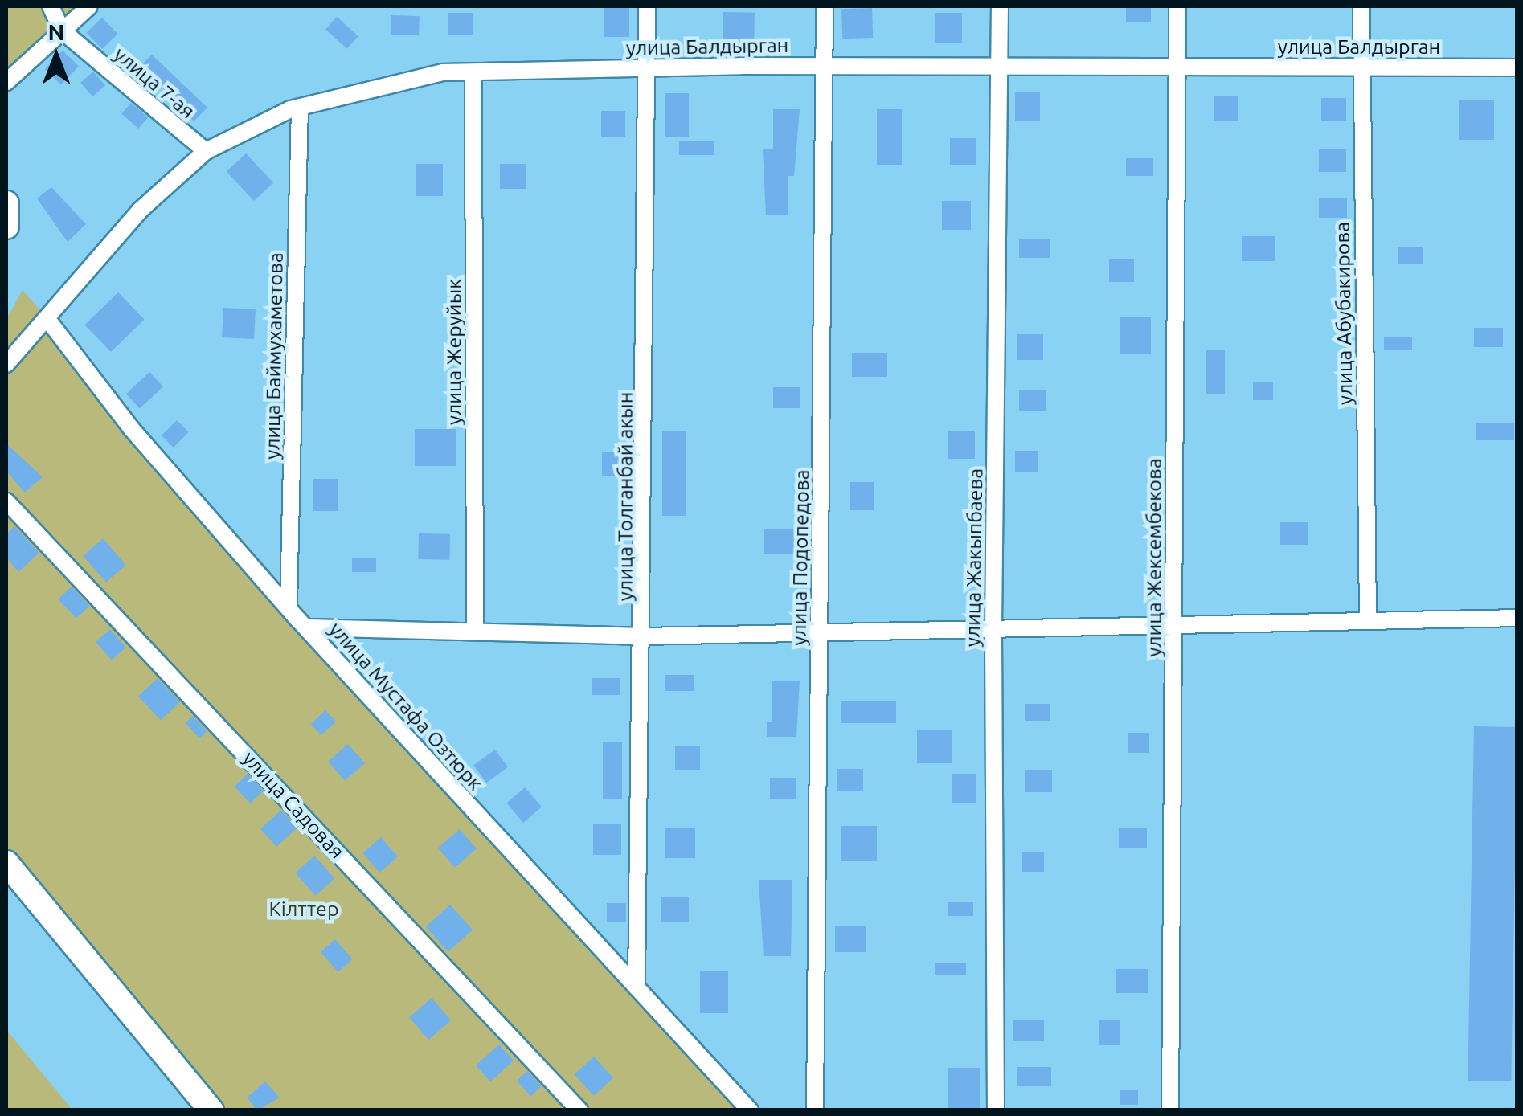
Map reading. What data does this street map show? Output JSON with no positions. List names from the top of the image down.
{
  "streets": {
    "street": [
      "улица Балдырган",
      "улица 7-ая",
      "улица Абубакирова",
      "улица Жеруйык",
      "улица Баймухаметова",
      "улица Толганбай акын",
      "улица Подопедова",
      "улица Жакыпбаева",
      "улица Жексембекова",
      "улица Мустафа Озтюрк",
      "улица Садовая"
    ]
  },
  "crossings": [
    ["улица Балдырган", "улица 7-ая"],
    ["улица Балдырган", "улица Абубакирова"],
    ["улица Балдырган", "улица Жеруйык"],
    ["улица Балдырган", "улица Баймухаметова"],
    ["улица Балдырган", "улица Толганбай акын"],
    ["улица Балдырган", "улица Подопедова"],
    ["улица Балдырган", "улица Жакыпбаева"],
    ["улица Балдырган", "улица Жексембекова"],
    ["улица Балдырган", "улица Мустафа Озтюрк"],
    ["улица Баймухаметова", "улица Мустафа Озтюрк"],
    ["улица Толганбай акын", "улица Мустафа Озтюрк"]
  ],
  "parks": ["Кілттер"],
  "north": "top"
}
